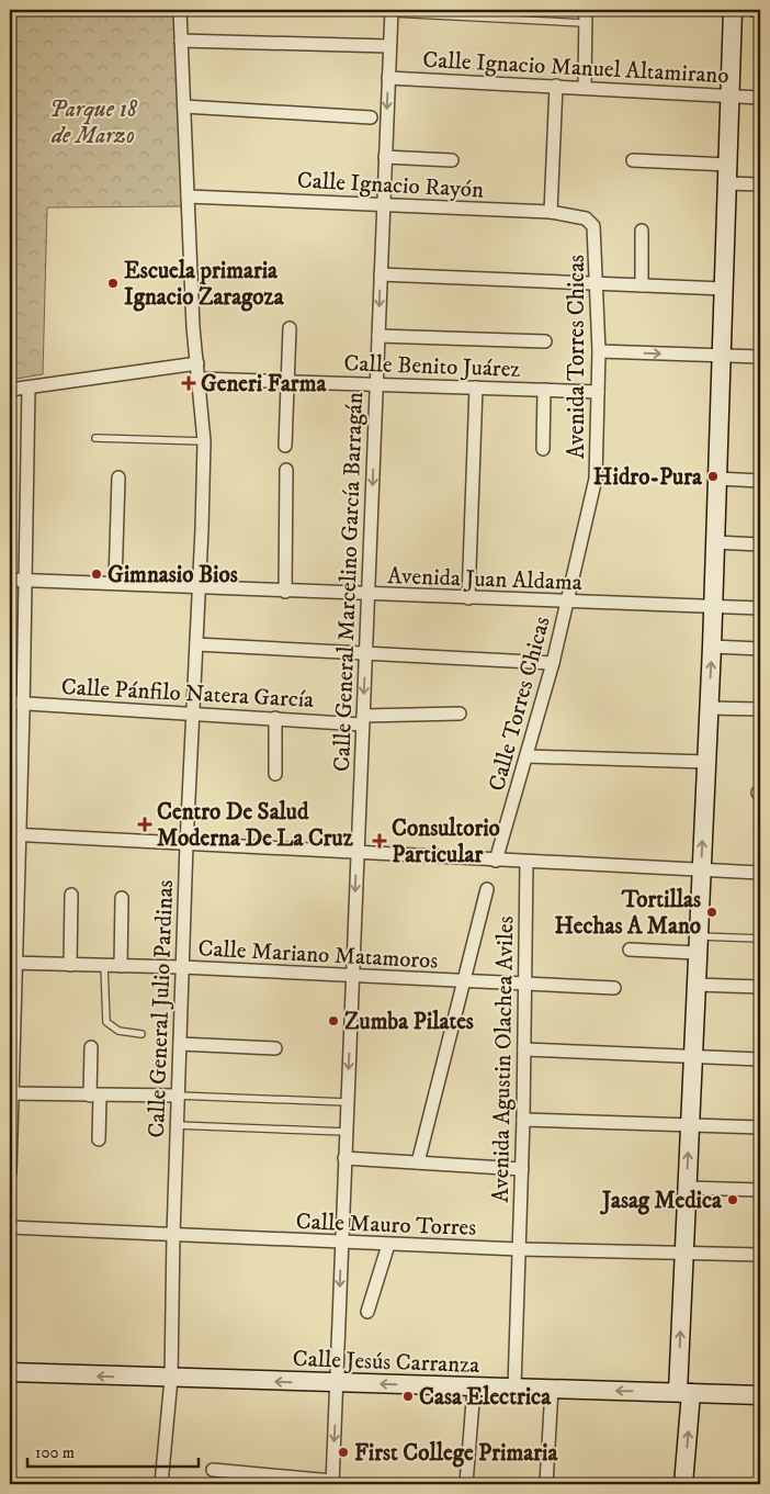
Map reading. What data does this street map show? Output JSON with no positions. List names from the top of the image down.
{
  "streets": {
    "street": [
      "Calle Ignacio Manuel Altamirano",
      "Calle Ignacio Rayón",
      "Avenida Torres Chicas",
      "Calle Benito Juárez",
      "Avenida Juan Aldama",
      "Calle General Marcelino García Barragán",
      "Calle Pánfilo Natera García",
      "Calle Torres Chicas",
      "Calle Mariano Matamoros",
      "Calle General Julio Pardinas",
      "Avenida Agustin Olachea Aviles",
      "Calle Mauro Torres",
      "Calle Jesús Carranza"
    ]
  },
  "crossings": [
    ["Calle Ignacio Manuel Altamirano", "Calle General Marcelino García Barragán"],
    ["Calle Ignacio Manuel Altamirano", "Calle General Julio Pardinas"],
    ["Calle Ignacio Rayón", "Avenida Torres Chicas"],
    ["Calle Ignacio Rayón", "Calle General Marcelino García Barragán"],
    ["Calle Ignacio Rayón", "Calle General Julio Pardinas"],
    ["Avenida Torres Chicas", "Calle Benito Juárez"],
    ["Avenida Torres Chicas", "Calle Torres Chicas"],
    ["Calle Benito Juárez", "Calle General Marcelino García Barragán"],
    ["Calle Benito Juárez", "Calle General Julio Pardinas"],
    ["Avenida Juan Aldama", "Calle General Marcelino García Barragán"],
    ["Avenida Juan Aldama", "Calle Torres Chicas"],
    ["Avenida Juan Aldama", "Calle General Julio Pardinas"],
    ["Calle General Marcelino García Barragán", "Calle Pánfilo Natera García"],
    ["Calle General Marcelino García Barragán", "Calle Mariano Matamoros"],
    ["Calle General Marcelino García Barragán", "Calle Mauro Torres"],
    ["Calle General Marcelino García Barragán", "Calle Jesús Carranza"],
    ["Calle Pánfilo Natera García", "Calle General Julio Pardinas"],
    ["Calle Mariano Matamoros", "Calle General Julio Pardinas"],
    ["Calle Mariano Matamoros", "Avenida Agustin Olachea Aviles"],
    ["Calle General Julio Pardinas", "Calle Mauro Torres"],
    ["Calle General Julio Pardinas", "Calle Jesús Carranza"],
    ["Avenida Agustin Olachea Aviles", "Calle Mauro Torres"],
    ["Avenida Agustin Olachea Aviles", "Calle Jesús Carranza"]
  ],
  "one_way": ["Calle Jesús Carranza"],
  "parks": ["Parque 18 de Marzo"],
  "places": {
    "other": [
      "Escuela primaria Ignacio Zaragoza",
      "Hidro-Pura",
      "Gimnasio Bios",
      "Tortillas Hechas A Mano",
      "Zumba Pilates",
      "Jasag Medica",
      "Casa Electrica",
      "First College Primaria"
    ],
    "health": ["Generi Farma", "Centro De Salud Moderna De La Cruz", "Consultorio Particular"]
  },
  "scale_bar": "100 m"
}
